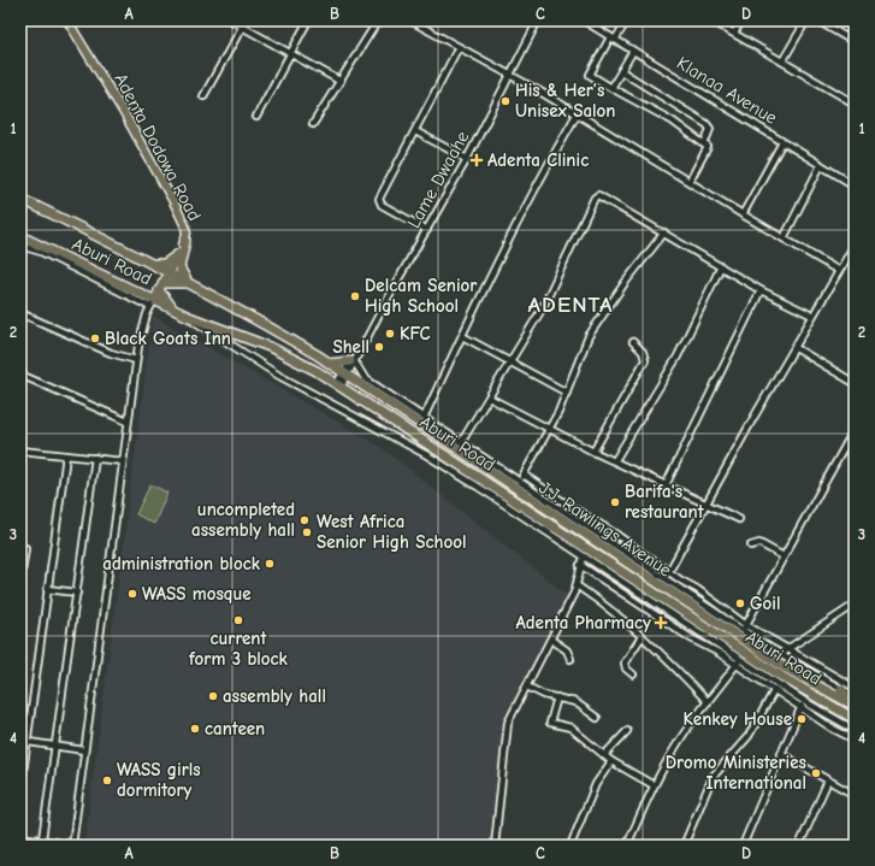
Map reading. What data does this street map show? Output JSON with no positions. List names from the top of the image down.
{
  "streets": {
    "highway": ["Aburi Road", "J.J. Rawlings Avenue"],
    "main road": ["Adenta Dodowa Road"],
    "street": ["Klanaa Avenue", "Lame Dwaahe"]
  },
  "crossings": [
    ["Adenta Dodowa Road", "Aburi Road"],
    ["Lame Dwaahe", "Aburi Road"],
    ["Lame Dwaahe", "J.J. Rawlings Avenue"],
    ["Aburi Road", "J.J. Rawlings Avenue"]
  ],
  "districts": ["ADENTA"],
  "places": {
    "other": [
      "His & Her’s Unisex Salon",
      "Delcam Senior High School",
      "KFC",
      "Black Goats Inn",
      "Shell",
      "Barifa's restaurant",
      "uncompleted assembly hall",
      "West Africa Senior High School",
      "administration block",
      "WASS mosque",
      "Goil",
      "current form 3 block",
      "assembly hall",
      "Kenkey House",
      "canteen",
      "Dromo Ministeries International",
      "WASS girls dormitory"
    ],
    "health": ["Adenta Clinic", "Adenta Pharmacy"]
  },
  "grid": {
    "columns": [
      "A",
      "B",
      "C",
      "D"
    ],
    "rows": [
      "1",
      "2",
      "3",
      "4"
    ]
  }
}
